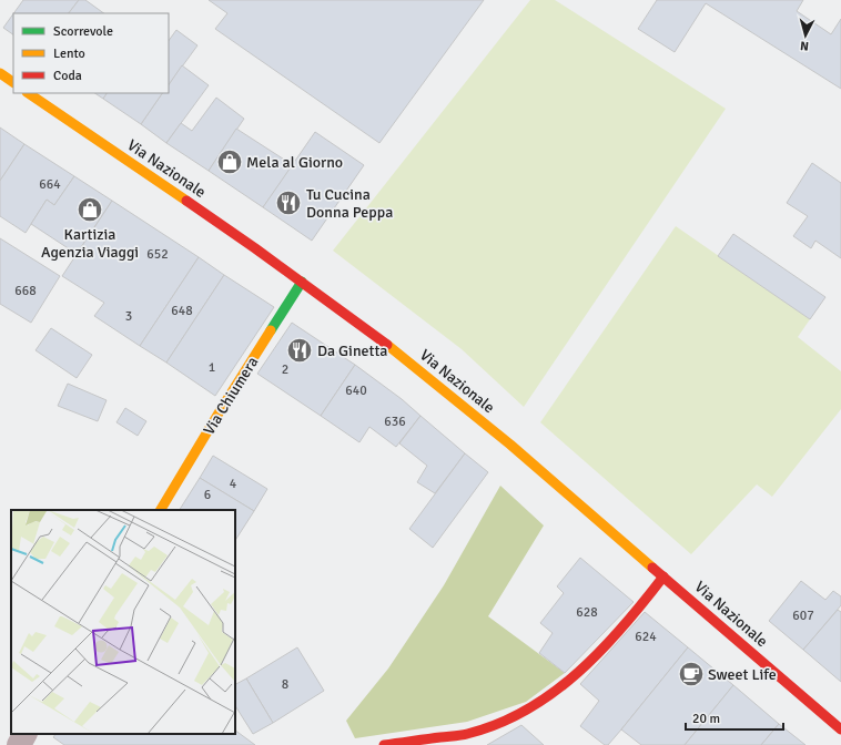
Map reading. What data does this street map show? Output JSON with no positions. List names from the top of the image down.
{
  "streets": {
    "main road": ["Via Nazionale", "Via Chiumera"]
  },
  "crossings": [
    ["Via Nazionale", "Via Chiumera"]
  ],
  "places": {
    "shop": ["Mela al Giorno", "Kartizia Agenzia Viaggi"],
    "restaurant": ["Tu Cucina Donna Peppa", "Da Ginetta"],
    "cafe": ["Sweet Life"]
  },
  "house_numbers": [
    "664",
    "652",
    "668",
    "648",
    "3",
    "1",
    "2",
    "640",
    "636",
    "4",
    "6",
    "628",
    "607",
    "624",
    "8"
  ],
  "legend": ["Scorrevole", "Lento", "Coda"],
  "scale_bar": "20 m",
  "north": "bottom"
}
